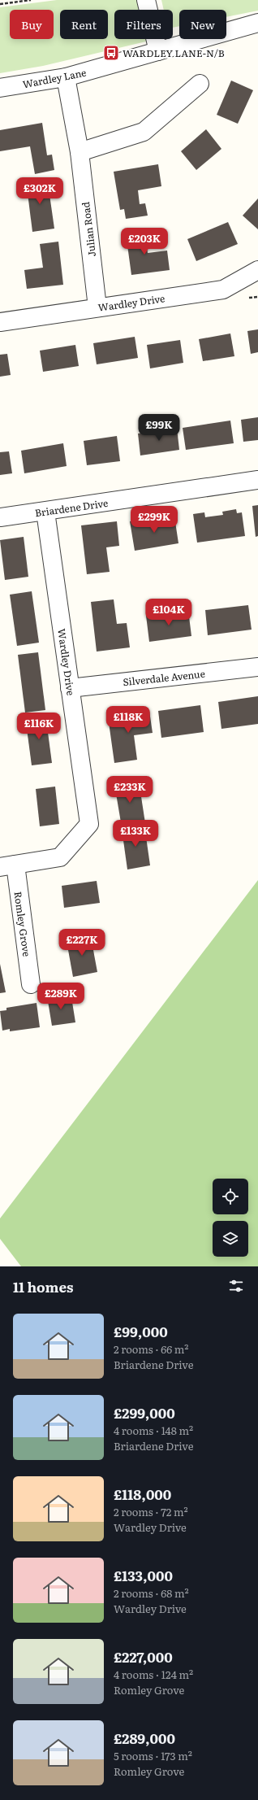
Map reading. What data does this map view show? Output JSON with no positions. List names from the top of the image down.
{
  "streets": {
    "street": [
      "Wardley Lane",
      "Julian Road",
      "Wardley Drive",
      "Briardene Drive",
      "Silverdale Avenue",
      "Romley Grove"
    ]
  },
  "crossings": [
    ["Wardley Lane", "Julian Road"],
    ["Julian Road", "Wardley Drive"],
    ["Wardley Drive", "Briardene Drive"],
    ["Wardley Drive", "Silverdale Avenue"],
    ["Wardley Drive", "Romley Grove"]
  ],
  "places": {
    "bus stop": ["WARDLEY LANE-N/B"]
  },
  "page": {
    "chip": [
      "Buy",
      "Rent",
      "Filters",
      "New"
    ],
    "price": [
      "£302K",
      "£203K",
      "£99K",
      "£299K",
      "£104K",
      "£118K",
      "£116K",
      "£233K",
      "£133K",
      "£227K",
      "£289K"
    ],
    "heading": "11 homes",
    "list": [
      {
        "name": "£99,000",
        "note": "2 rooms · 66 m² · Briardene Drive"
      },
      {
        "name": "£299,000",
        "note": "4 rooms · 148 m² · Briardene Drive"
      },
      {
        "name": "£118,000",
        "note": "2 rooms · 72 m² · Wardley Drive"
      },
      {
        "name": "£133,000",
        "note": "2 rooms · 68 m² · Wardley Drive"
      },
      {
        "name": "£227,000",
        "note": "4 rooms · 124 m² · Romley Grove"
      },
      {
        "name": "£289,000",
        "note": "5 rooms · 173 m² · Romley Grove"
      }
    ]
  }
}
